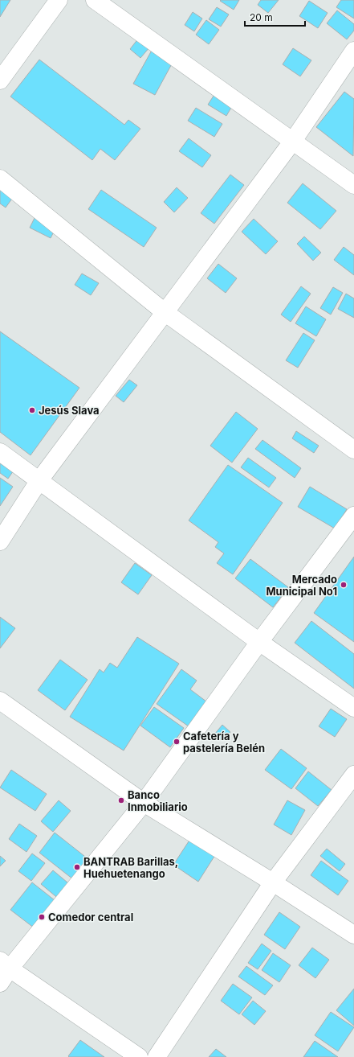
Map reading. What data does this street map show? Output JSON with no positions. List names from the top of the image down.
{
  "places": [
    "Jesús Slava",
    "Mercado Municipal No1",
    "Cafetería y pastelería Belén",
    "Banco Inmobiliario",
    "BANTRAB Barillas, Huehuetenango",
    "Comedor central"
  ],
  "scale_bar": "20 m"
}
